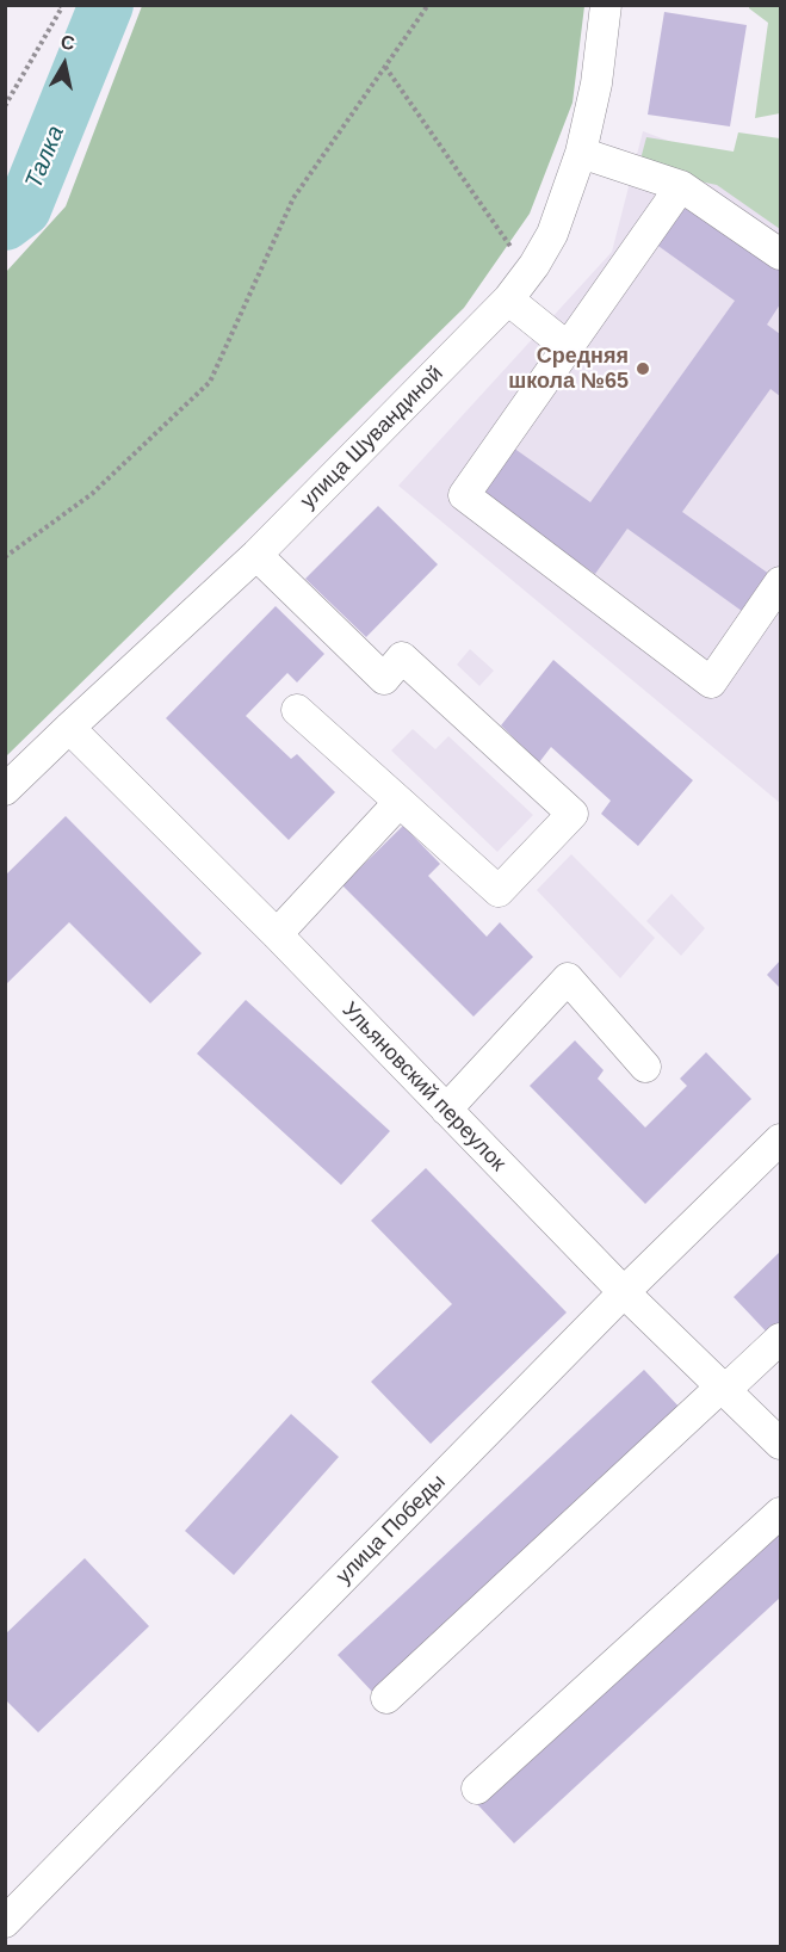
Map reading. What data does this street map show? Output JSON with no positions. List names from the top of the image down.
{
  "streets": {
    "street": ["улица Шувандиной", "Ульяновский переулок", "улица Победы"]
  },
  "crossings": [
    ["улица Шувандиной", "Ульяновский переулок"],
    ["Ульяновский переулок", "улица Победы"]
  ],
  "water": ["Талка"],
  "places": ["Средняя школа №65"],
  "north": "top"
}
